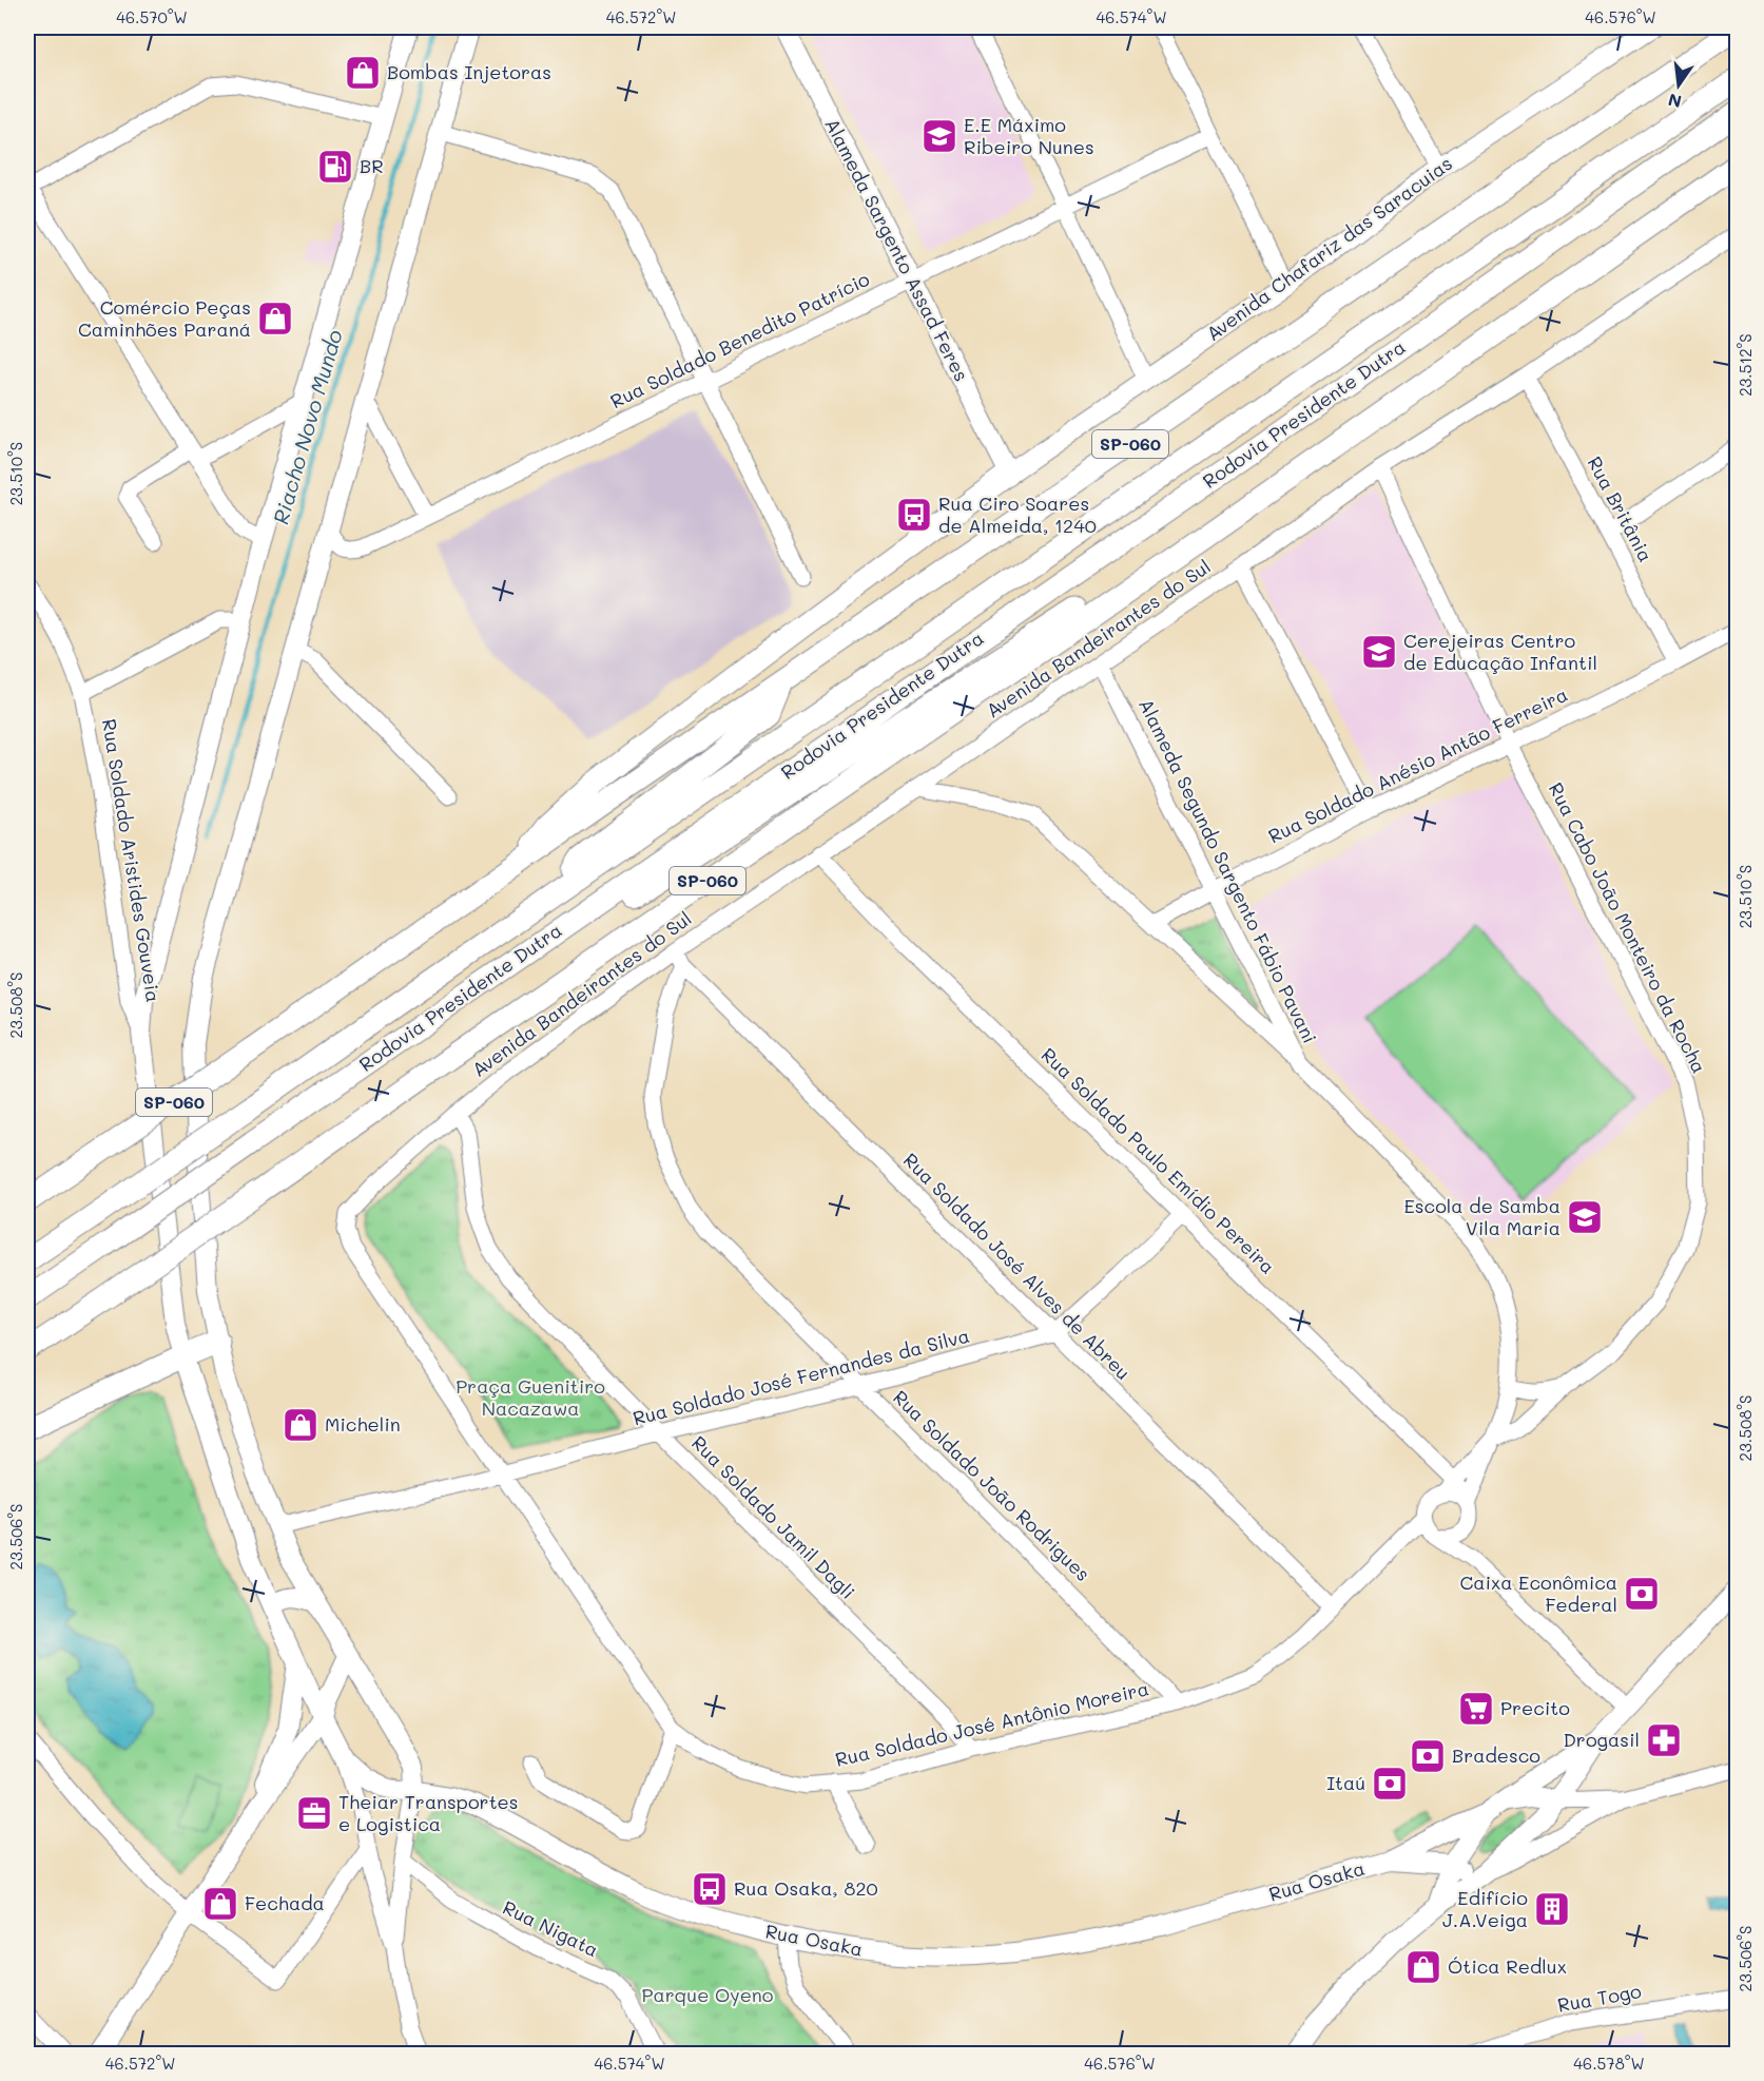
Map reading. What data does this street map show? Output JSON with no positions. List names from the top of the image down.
{
  "streets": {
    "highway": ["Rodovia Presidente Dutra", "SP-060"],
    "main road": ["Avenida Chafariz das Saracuias", "Alameda Sargento Assad Feres", "Rua Osaka"],
    "street": [
      "Rua Soldado Benedito Patrício",
      "Rua Britânia",
      "Avenida Bandeirantes do Sul",
      "Rua Soldado Anésio Antão Ferreira",
      "Rua Soldado Aristides Gouveia",
      "Alameda Segundo Sargento Fábio Pavani",
      "Rua Cabo João Monteiro da Rocha",
      "Rua Soldado Paulo Emídio Pereira",
      "Rua Soldado José Alves de Abreu",
      "Rua Soldado José Fernandes da Silva",
      "Rua Soldado João Rodrigues",
      "Rua Soldado Jamil Dagli",
      "Rua Soldado José Antônio Moreira",
      "Rua Nigata",
      "Rua Togo"
    ]
  },
  "crossings": [
    ["Avenida Chafariz das Saracuias", "Alameda Sargento Assad Feres"],
    ["Alameda Sargento Assad Feres", "Rua Soldado Benedito Patrício"],
    ["Rua Britânia", "Avenida Bandeirantes do Sul"],
    ["Rua Britânia", "Rua Soldado Anésio Antão Ferreira"],
    ["Avenida Bandeirantes do Sul", "Alameda Segundo Sargento Fábio Pavani"],
    ["Avenida Bandeirantes do Sul", "Rua Cabo João Monteiro da Rocha"],
    ["Avenida Bandeirantes do Sul", "Rua Soldado Paulo Emídio Pereira"],
    ["Avenida Bandeirantes do Sul", "Rua Soldado José Alves de Abreu"],
    ["Avenida Bandeirantes do Sul", "Rua Soldado João Rodrigues"],
    ["Avenida Bandeirantes do Sul", "Rua Soldado Jamil Dagli"],
    ["Avenida Bandeirantes do Sul", "Rua Soldado José Antônio Moreira"],
    ["Rua Soldado Anésio Antão Ferreira", "Alameda Segundo Sargento Fábio Pavani"],
    ["Rua Soldado Anésio Antão Ferreira", "Rua Cabo João Monteiro da Rocha"],
    ["Alameda Segundo Sargento Fábio Pavani", "Rua Cabo João Monteiro da Rocha"],
    ["Alameda Segundo Sargento Fábio Pavani", "Rua Soldado Paulo Emídio Pereira"],
    ["Alameda Segundo Sargento Fábio Pavani", "Rua Soldado José Antônio Moreira"],
    ["Rua Soldado Paulo Emídio Pereira", "Rua Soldado José Fernandes da Silva"],
    ["Rua Soldado Paulo Emídio Pereira", "Rua Soldado José Antônio Moreira"],
    ["Rua Soldado José Alves de Abreu", "Rua Soldado José Fernandes da Silva"],
    ["Rua Soldado José Alves de Abreu", "Rua Soldado João Rodrigues"],
    ["Rua Soldado José Alves de Abreu", "Rua Soldado José Antônio Moreira"],
    ["Rua Soldado José Fernandes da Silva", "Rua Soldado João Rodrigues"],
    ["Rua Soldado José Fernandes da Silva", "Rua Soldado Jamil Dagli"],
    ["Rua Soldado José Fernandes da Silva", "Rua Soldado José Antônio Moreira"],
    ["Rua Soldado João Rodrigues", "Rua Soldado José Antônio Moreira"],
    ["Rua Soldado Jamil Dagli", "Rua Soldado José Antônio Moreira"]
  ],
  "water": ["Riacho Novo Mundo"],
  "parks": ["Praça Guenitiro Nacazawa", "Parque Oyeno"],
  "places": {
    "shop": [
      "Bombas Injetoras",
      "Comércio Peças Caminhões Paraná",
      "Michelin",
      "Fechada",
      "Ótica Redlux"
    ],
    "school or university": ["E.E Máximo Ribeiro Nunes", "Cerejeiras Centro de Educação Infantil", "Escola de Samba Vila Maria"],
    "fuel station": ["BR"],
    "bus stop": ["Rua Ciro Soares de Almeida, 1240", "Rua Osaka, 820"],
    "bank": ["Caixa Econômica Federal", "Bradesco", "Itaú"],
    "supermarket": ["Precito"],
    "pharmacy": ["Drogasil"],
    "office": ["Theiar Transportes e Logistica"],
    "building": ["Edifício J.A.Veiga"]
  },
  "north": "bottom",
  "coordinates": [
    "46.570°W",
    "46.572°W",
    "46.574°W",
    "46.576°W",
    "23.512°S",
    "23.510°S",
    "23.508°S",
    "23.506°S",
    "46.578°W"
  ]
}
